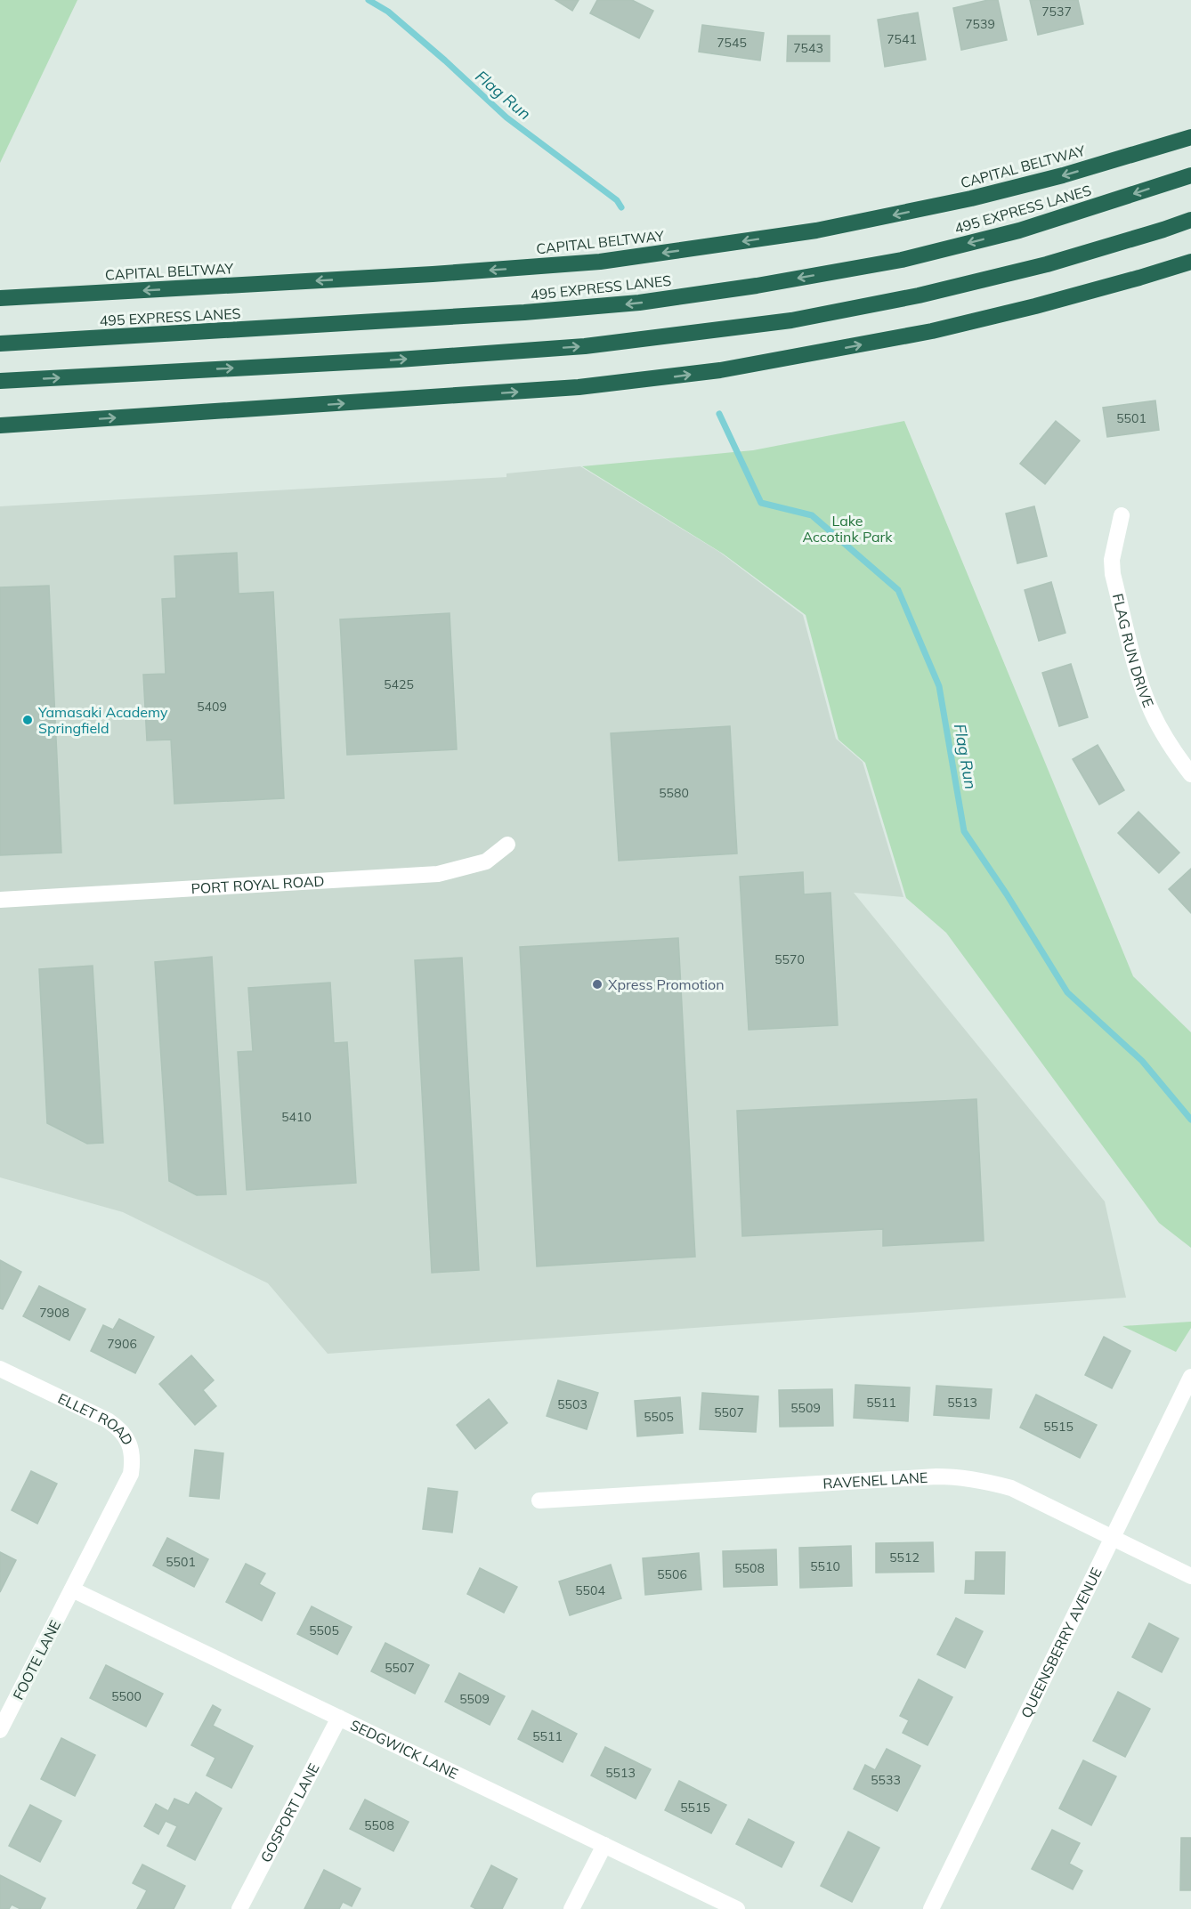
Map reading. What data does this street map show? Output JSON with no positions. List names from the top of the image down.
{
  "streets": {
    "highway": ["CAPITAL BELTWAY", "495 EXPRESS LANES"],
    "street": [
      "FLAG RUN DRIVE",
      "PORT ROYAL ROAD",
      "ELLET ROAD",
      "RAVENEL LANE",
      "QUEENSBERRY AVENUE",
      "FOOTE LANE",
      "SEDGWICK LANE",
      "GOSPORT LANE"
    ]
  },
  "crossings": [
    ["ELLET ROAD", "FOOTE LANE"],
    ["ELLET ROAD", "SEDGWICK LANE"],
    ["RAVENEL LANE", "QUEENSBERRY AVENUE"],
    ["FOOTE LANE", "SEDGWICK LANE"],
    ["SEDGWICK LANE", "GOSPORT LANE"]
  ],
  "water": ["Flag Run"],
  "parks": ["Lake Accotink Park"],
  "places": ["Yamasaki Academy Springfield", "Xpress Promotion"],
  "house_numbers": [
    "7537",
    "7539",
    "7541",
    "7545",
    "7543",
    "5501",
    "5425",
    "5409",
    "5580",
    "5570",
    "5410",
    "7908",
    "7906",
    "5511",
    "5513",
    "5503",
    "5509",
    "5507",
    "5505",
    "5515",
    "5512",
    "5501",
    "5510",
    "5508",
    "5506",
    "5504",
    "5505",
    "5507",
    "5500",
    "5509",
    "5511",
    "5513",
    "5533",
    "5515",
    "5508"
  ]
}
